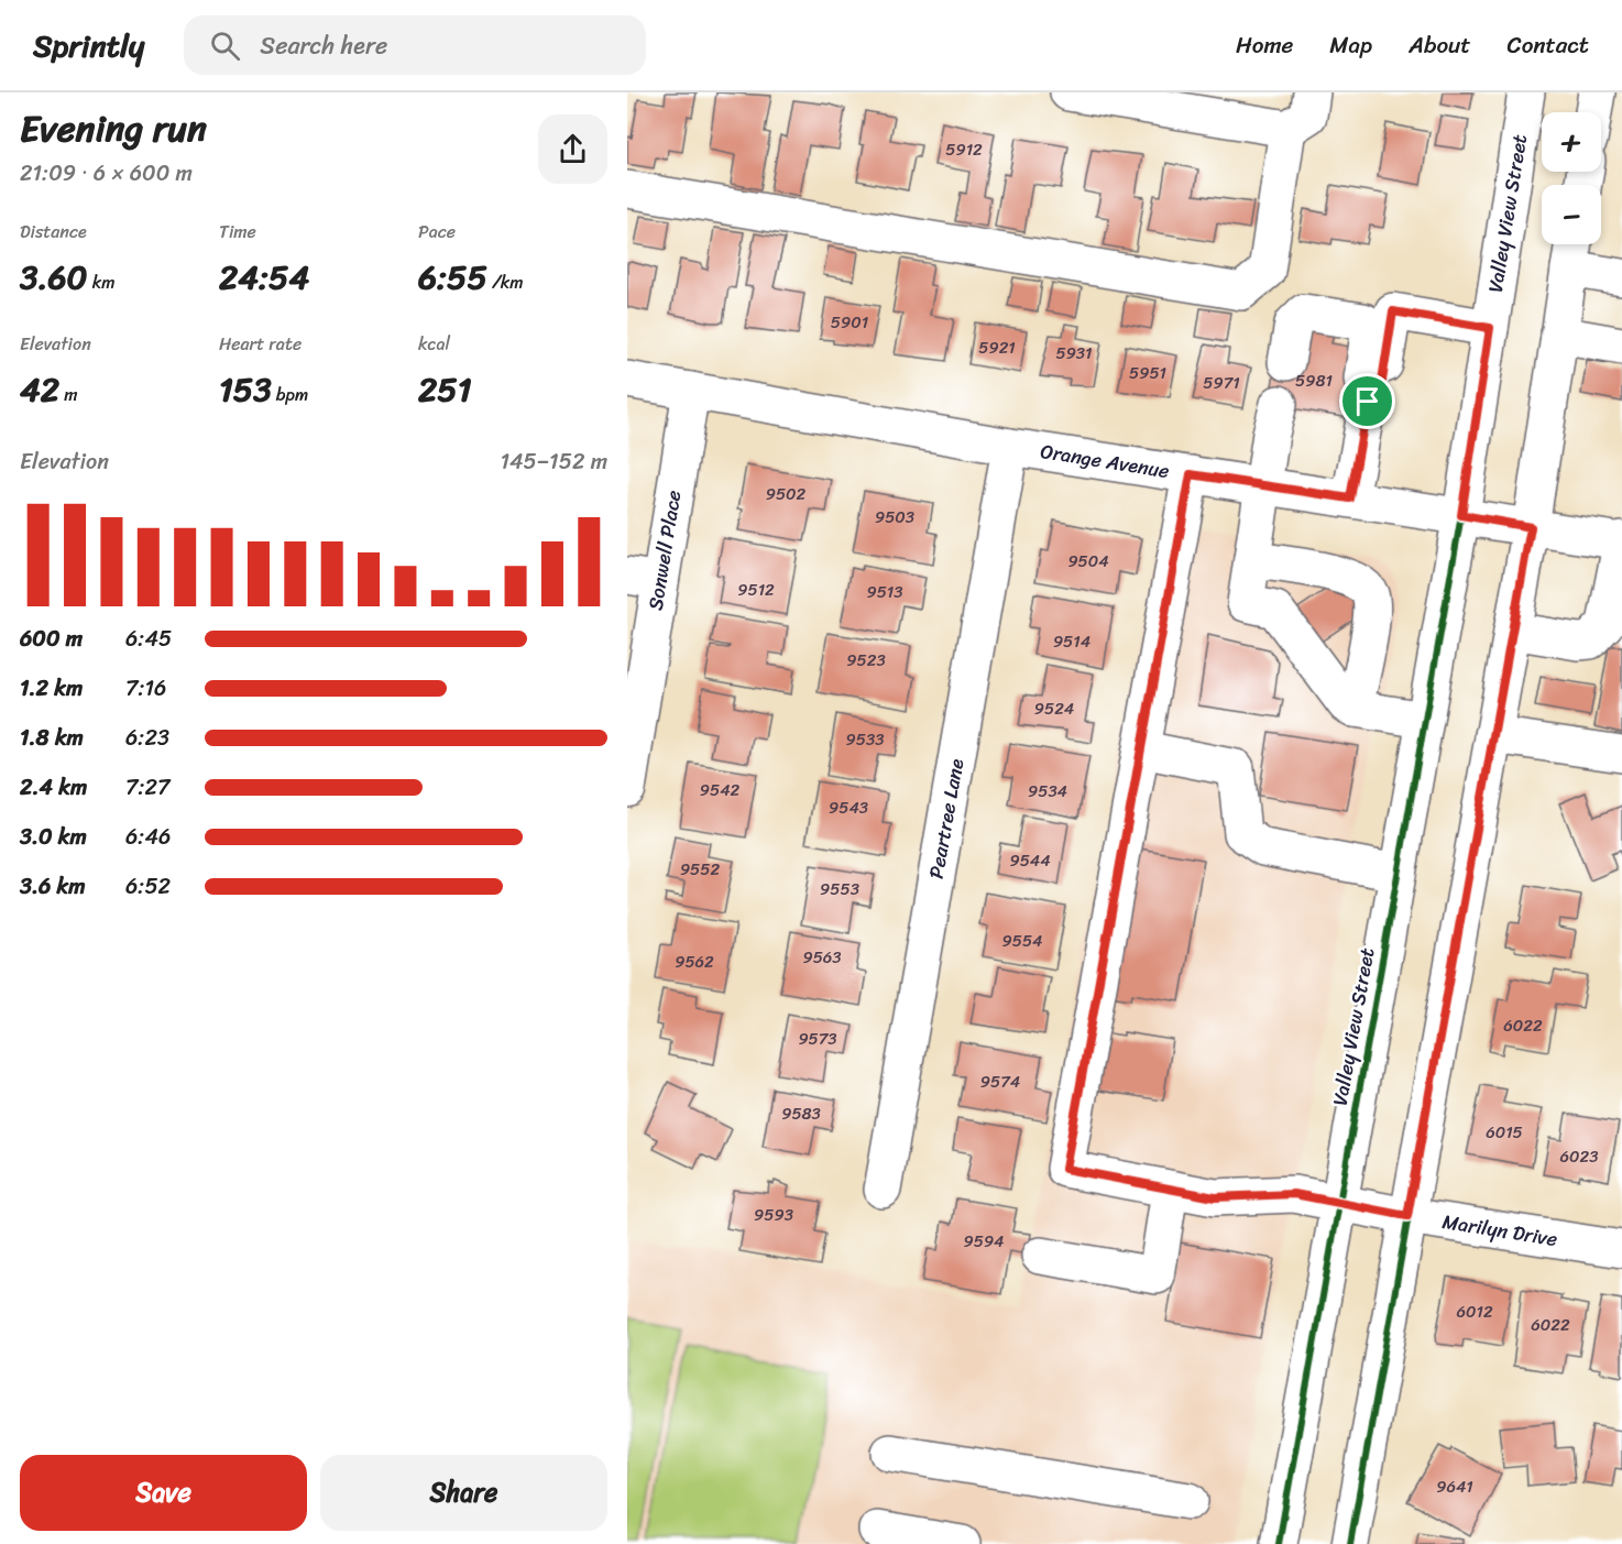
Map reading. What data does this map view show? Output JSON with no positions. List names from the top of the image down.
{
  "streets": {
    "main road": [
      "Valley View Street",
      "Orange Avenue",
      "Sonwell Place",
      "Peartree Lane",
      "Marilyn Drive"
    ]
  },
  "crossings": [
    ["Valley View Street", "Orange Avenue"],
    ["Valley View Street", "Marilyn Drive"],
    ["Orange Avenue", "Sonwell Place"],
    ["Orange Avenue", "Peartree Lane"]
  ],
  "house_numbers": [
    "5912",
    "5901",
    "5921",
    "5931",
    "5951",
    "5981",
    "5971",
    "9502",
    "9503",
    "9504",
    "9512",
    "9513",
    "9514",
    "9523",
    "9524",
    "9533",
    "9542",
    "9534",
    "9543",
    "9544",
    "9552",
    "9553",
    "9554",
    "9563",
    "9562",
    "6022",
    "9573",
    "9574",
    "9583",
    "6015",
    "6023",
    "9593",
    "9594",
    "6012",
    "6022",
    "9641"
  ],
  "page": {
    "header": "Sprintly",
    "search": "Search here",
    "nav": [
      "Home",
      "Map",
      "About",
      "Contact"
    ],
    "heading": ["Evening run", "21:09 · 6 × 600 m"],
    "map_buttons": ["+", "−"],
    "stats": [
      ["Distance", "3.60 km"],
      ["Time", "24:54"],
      ["Pace", "6:55 /km"],
      ["Elevation", "42 m"],
      ["Heart rate", "153 bpm"],
      ["kcal", "251"]
    ],
    "chart": ["Elevation", "145–152 m"],
    "list": [
      {
        "name": "600 m",
        "note": "6:45"
      },
      {
        "name": "1.2 km",
        "note": "7:16"
      },
      {
        "name": "1.8 km",
        "note": "6:23"
      },
      {
        "name": "2.4 km",
        "note": "7:27"
      },
      {
        "name": "3.0 km",
        "note": "6:46"
      },
      {
        "name": "3.6 km",
        "note": "6:52"
      }
    ],
    "buttons": ["Save", "Share"]
  }
}
